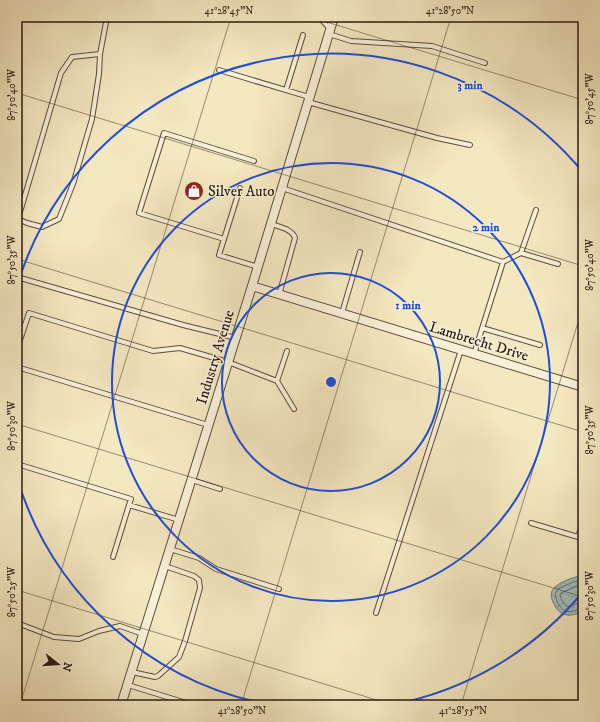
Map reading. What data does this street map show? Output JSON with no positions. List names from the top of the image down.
{
  "streets": {
    "street": ["Lambrecht Drive", "Industry Avenue"]
  },
  "crossings": [
    ["Lambrecht Drive", "Industry Avenue"]
  ],
  "places": {
    "shop": ["Silver Auto"]
  },
  "north": "right",
  "coordinates": [
    "41°28'45\"N",
    "41°28'50\"N",
    "87°50'40\"W",
    "87°50'45\"W",
    "87°50'35\"W",
    "87°50'30\"W",
    "87°50'25\"W",
    "41°28'55\"N"
  ],
  "rings": ["3 min", "2 min", "1 min"]
}
